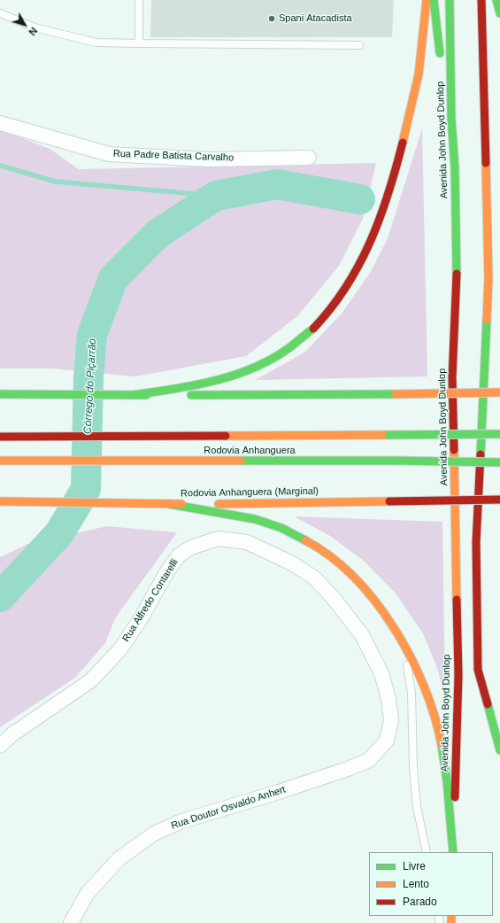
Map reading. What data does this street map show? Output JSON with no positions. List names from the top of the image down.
{
  "streets": {
    "main road": ["Avenida John Boyd Dunlop", "Rodovia Anhanguera", "Rodovia Anhanguera (Marginal)"],
    "street": ["Rua Padre Batista Carvalho", "Rua Alfredo Contarelli", "Rua Doutor Osvaldo Anhert"]
  },
  "crossings": [
    ["Rua Alfredo Contarelli", "Rua Doutor Osvaldo Anhert"]
  ],
  "water": ["Córrego do Piçarrão"],
  "places": ["Spani Atacadista"],
  "legend": ["Livre", "Lento", "Parado"],
  "north": "bottom right"
}
